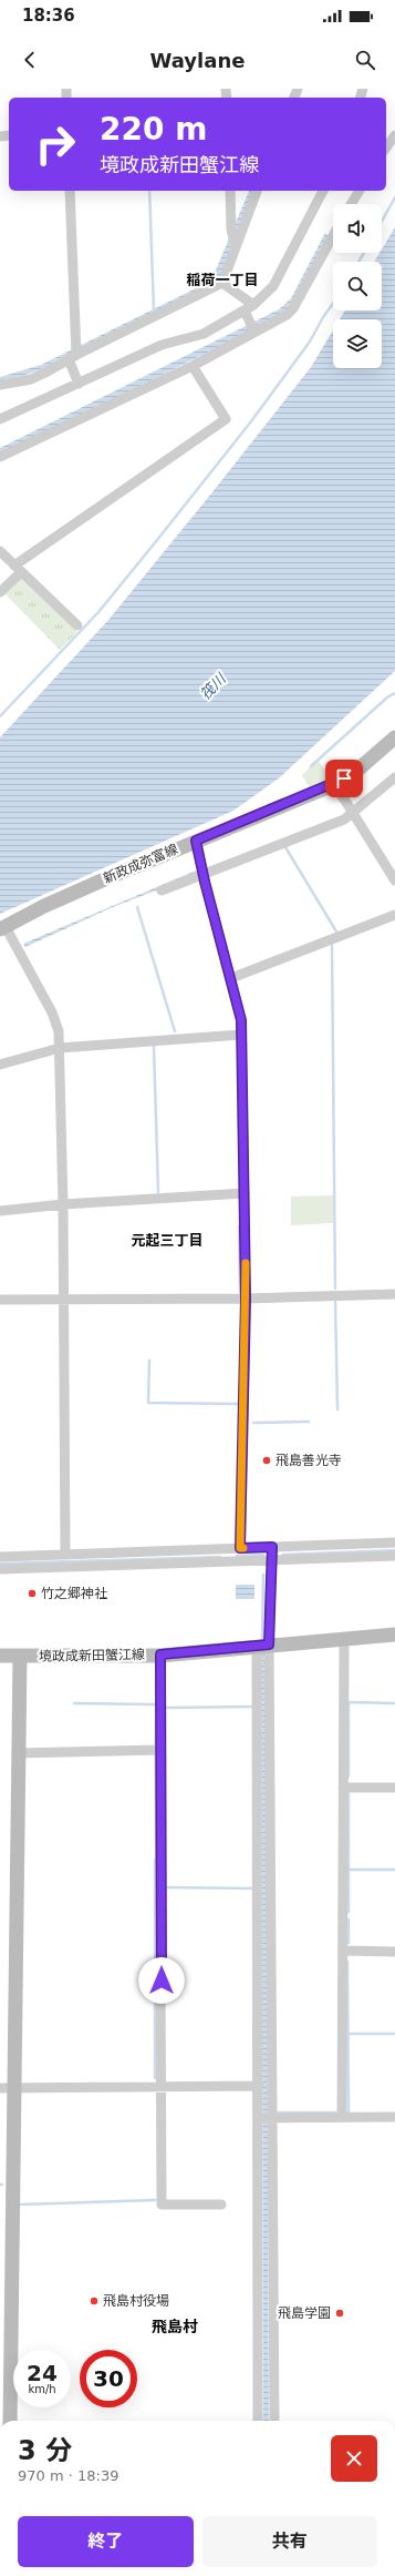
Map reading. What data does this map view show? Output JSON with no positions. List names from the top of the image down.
{
  "streets": {
    "main road": ["新政成弥富線", "境政成新田蟹江線"]
  },
  "districts": ["稲荷一丁目", "元起三丁目", "飛島村"],
  "water": ["筏川"],
  "places": [
    "飛島善光寺",
    "竹之郷神社",
    "飛島村役場",
    "飛島学園"
  ],
  "page": {
    "status": "18:36",
    "header": "Waylane",
    "turn": ["220 m", "境政成新田蟹江線"],
    "speed": "24 km/h",
    "limit": "30",
    "heading": ["3 分", "970 m · 18:39"],
    "buttons": ["終了", "共有"]
  }
}
